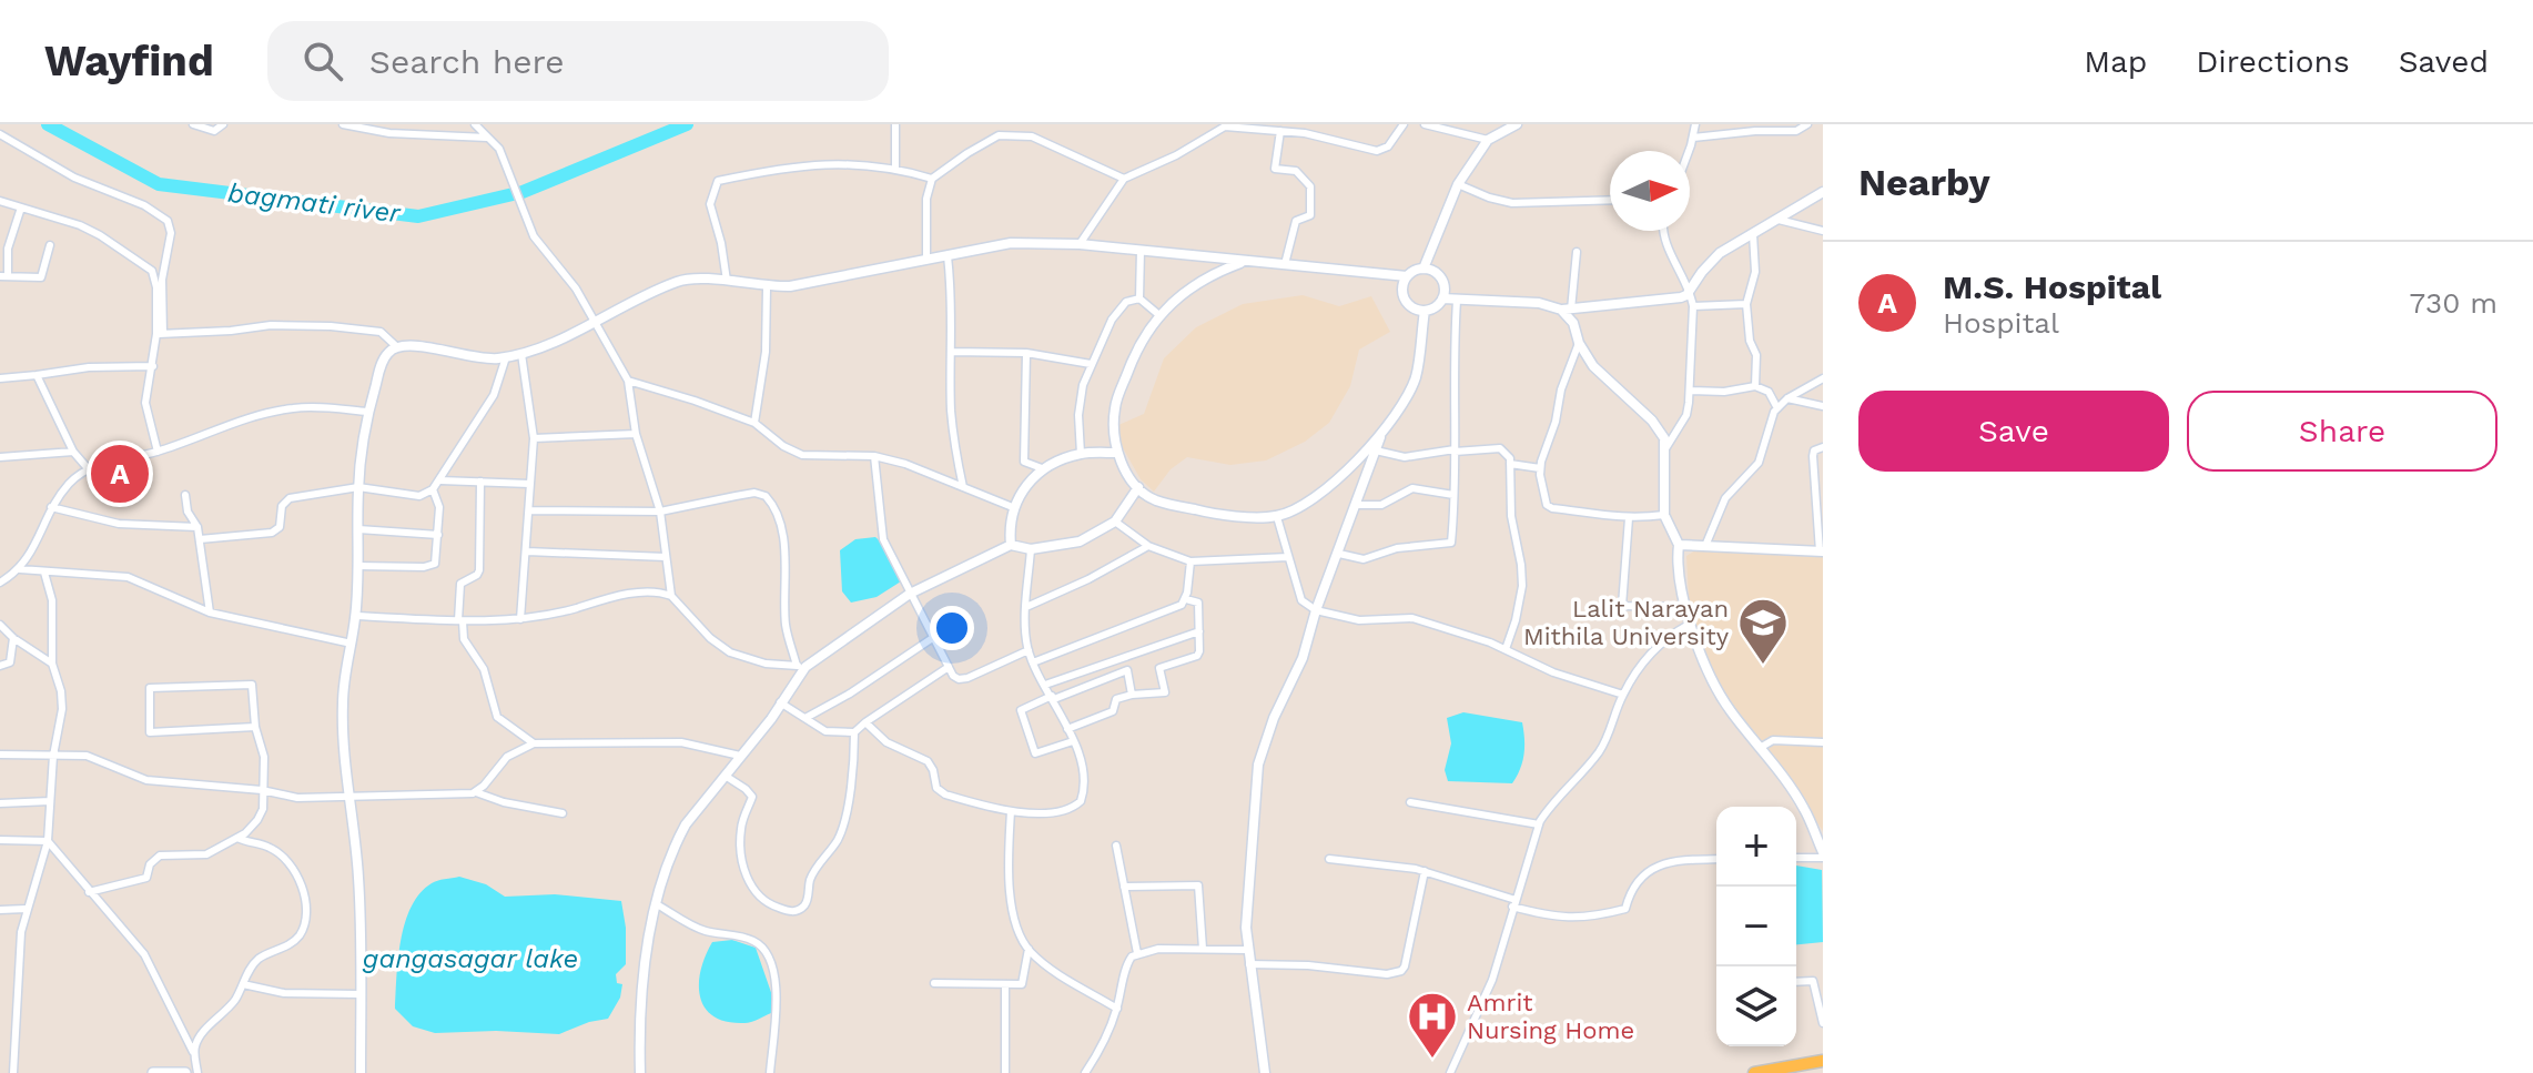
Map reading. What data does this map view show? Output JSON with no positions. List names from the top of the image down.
{
  "water": ["bagmati river", "gangasagar lake"],
  "places": {
    "school or university": ["Lalit Narayan Mithila University"],
    "hospital": ["Amrit Nursing Home"]
  },
  "north": "right",
  "page": {
    "header": "Wayfind",
    "search": "Search here",
    "nav": ["Map", "Directions", "Saved"],
    "heading": "Nearby",
    "list": [
      {
        "mark": "A",
        "name": "M.S. Hospital",
        "note": "Hospital",
        "value": "730 m"
      }
    ],
    "buttons": ["Save", "Share"],
    "pins": "A",
    "map_buttons": ["+", "−"]
  }
}
